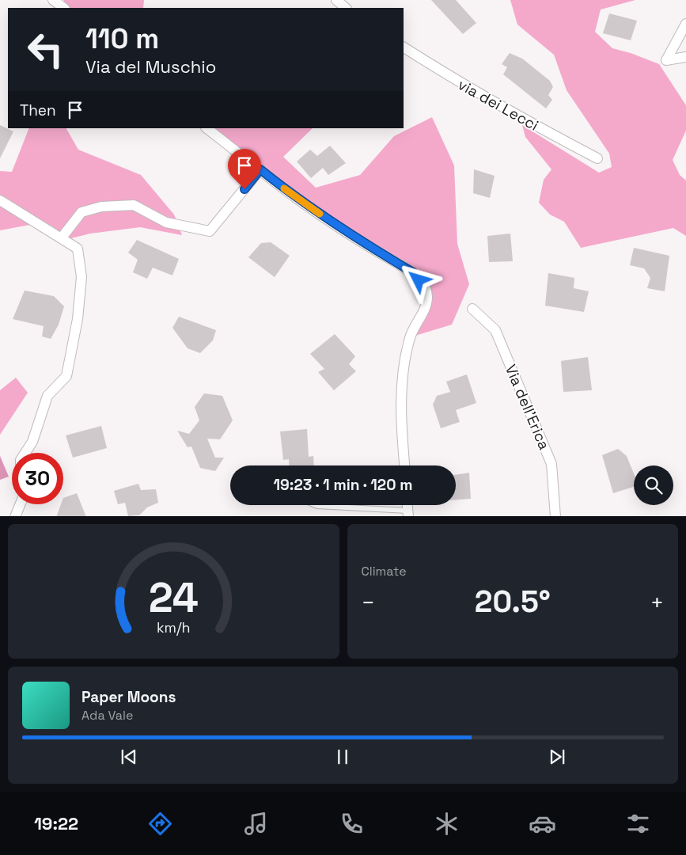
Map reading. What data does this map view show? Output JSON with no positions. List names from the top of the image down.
{
  "streets": {
    "street": ["via dei Lecci", "Via dell'Erica"]
  },
  "page": {
    "turn": ["110 m", "Via del Muschio"],
    "then": "Then",
    "limit": "30",
    "trip": "19:23 · 1 min · 120 m",
    "tile": "Climate",
    "heat": ["−", "20.5°", "+"],
    "song": ["Paper Moons", "Ada Vale"],
    "tabs": "19:22",
    "gauge": ["24", "km/h"]
  }
}
